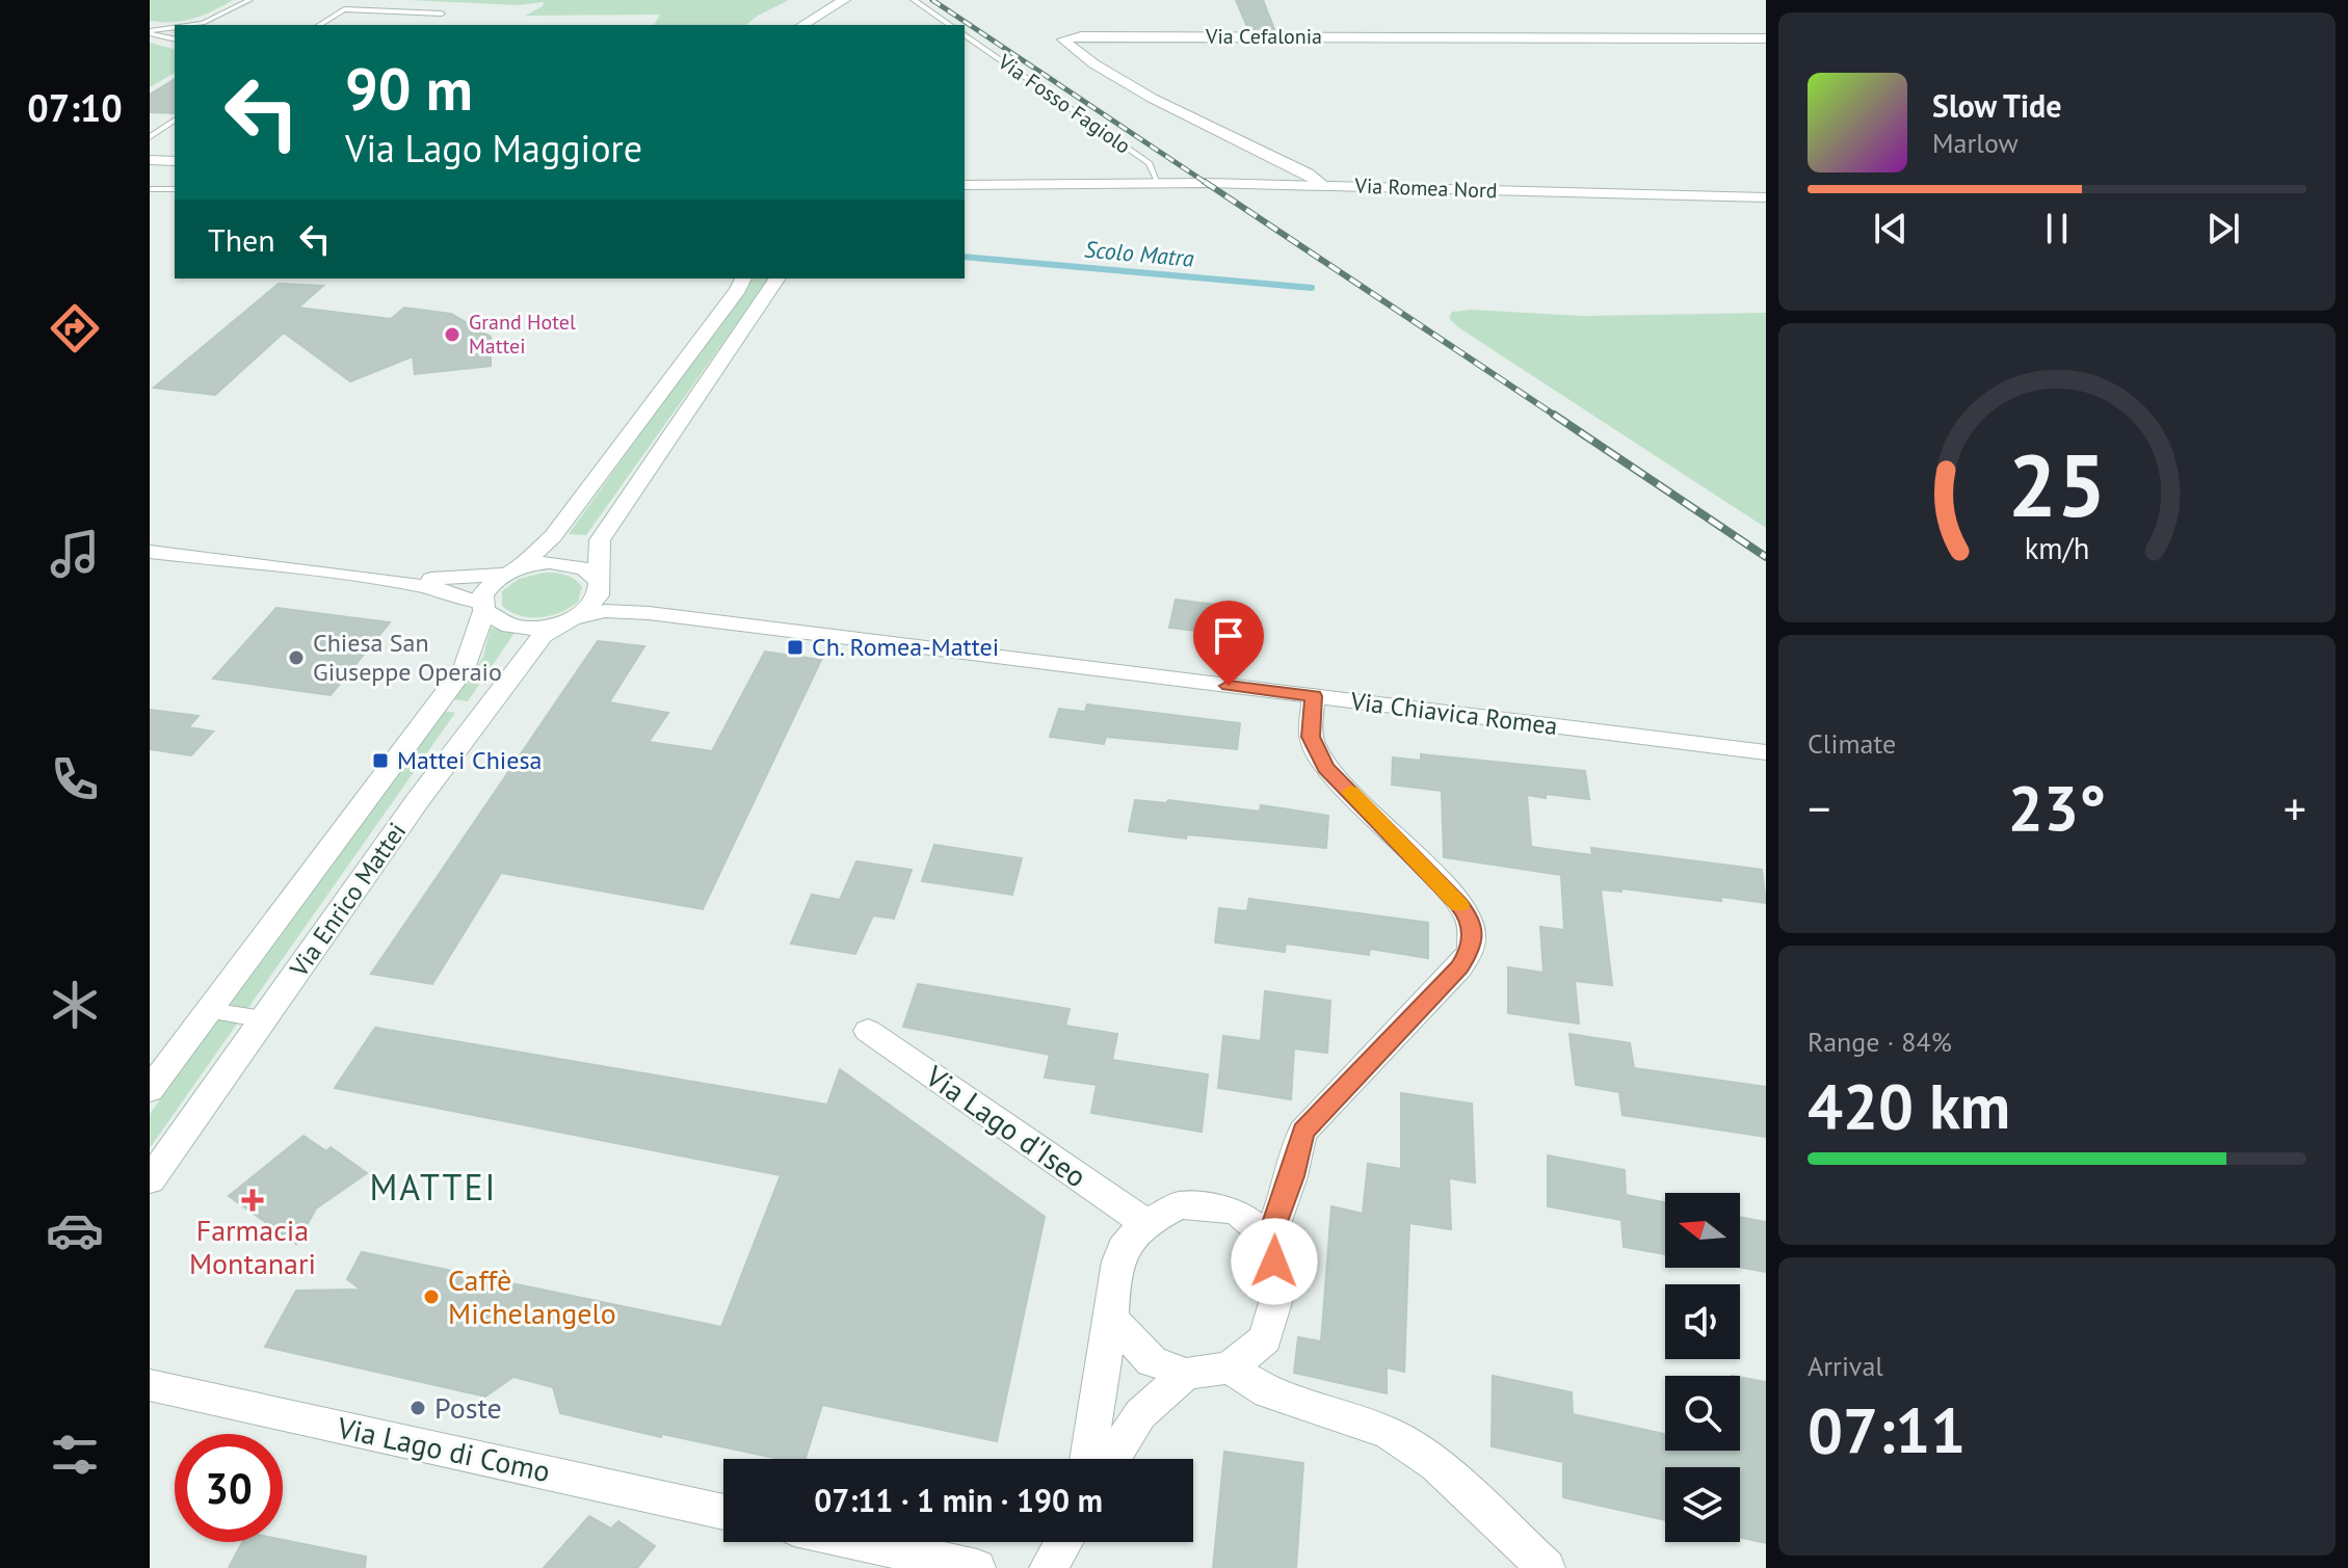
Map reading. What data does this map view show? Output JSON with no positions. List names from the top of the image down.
{
  "streets": {
    "street": [
      "Via Cefalonia",
      "Via Romea Nord",
      "Via Chiavica Romea",
      "Via Enrico Mattei",
      "Via Lago d'Iseo",
      "Via Lago di Como"
    ],
    "lane": ["Via Fosso Fagiolo"]
  },
  "crossings": [
    ["Via Cefalonia", "Via Romea Nord"],
    ["Via Fosso Fagiolo", "Via Romea Nord"],
    ["Via Chiavica Romea", "Via Enrico Mattei"]
  ],
  "districts": ["MATTEI"],
  "water": ["Scolo Matra"],
  "places": {
    "other": [
      "Grand Hotel Mattei",
      "Chiesa San Giuseppe Operaio",
      "Caffè Michelangelo",
      "Poste"
    ],
    "transit": ["Ch. Romea-Mattei", "Mattei Chiesa"],
    "health": ["Farmacia Montanari"]
  },
  "north": "left",
  "page": {
    "tabs": "07:10",
    "turn": ["90 m", "Via Lago Maggiore"],
    "song": ["Slow Tide", "Marlow"],
    "then": "Then",
    "tile": [
      "Climate",
      ["Range · 84%", "420 km"],
      ["Arrival", "07:11"]
    ],
    "heat": ["−", "23°", "+"],
    "limit": "30",
    "trip": "07:11 · 1 min · 190 m",
    "gauge": ["25", "km/h"]
  }
}
